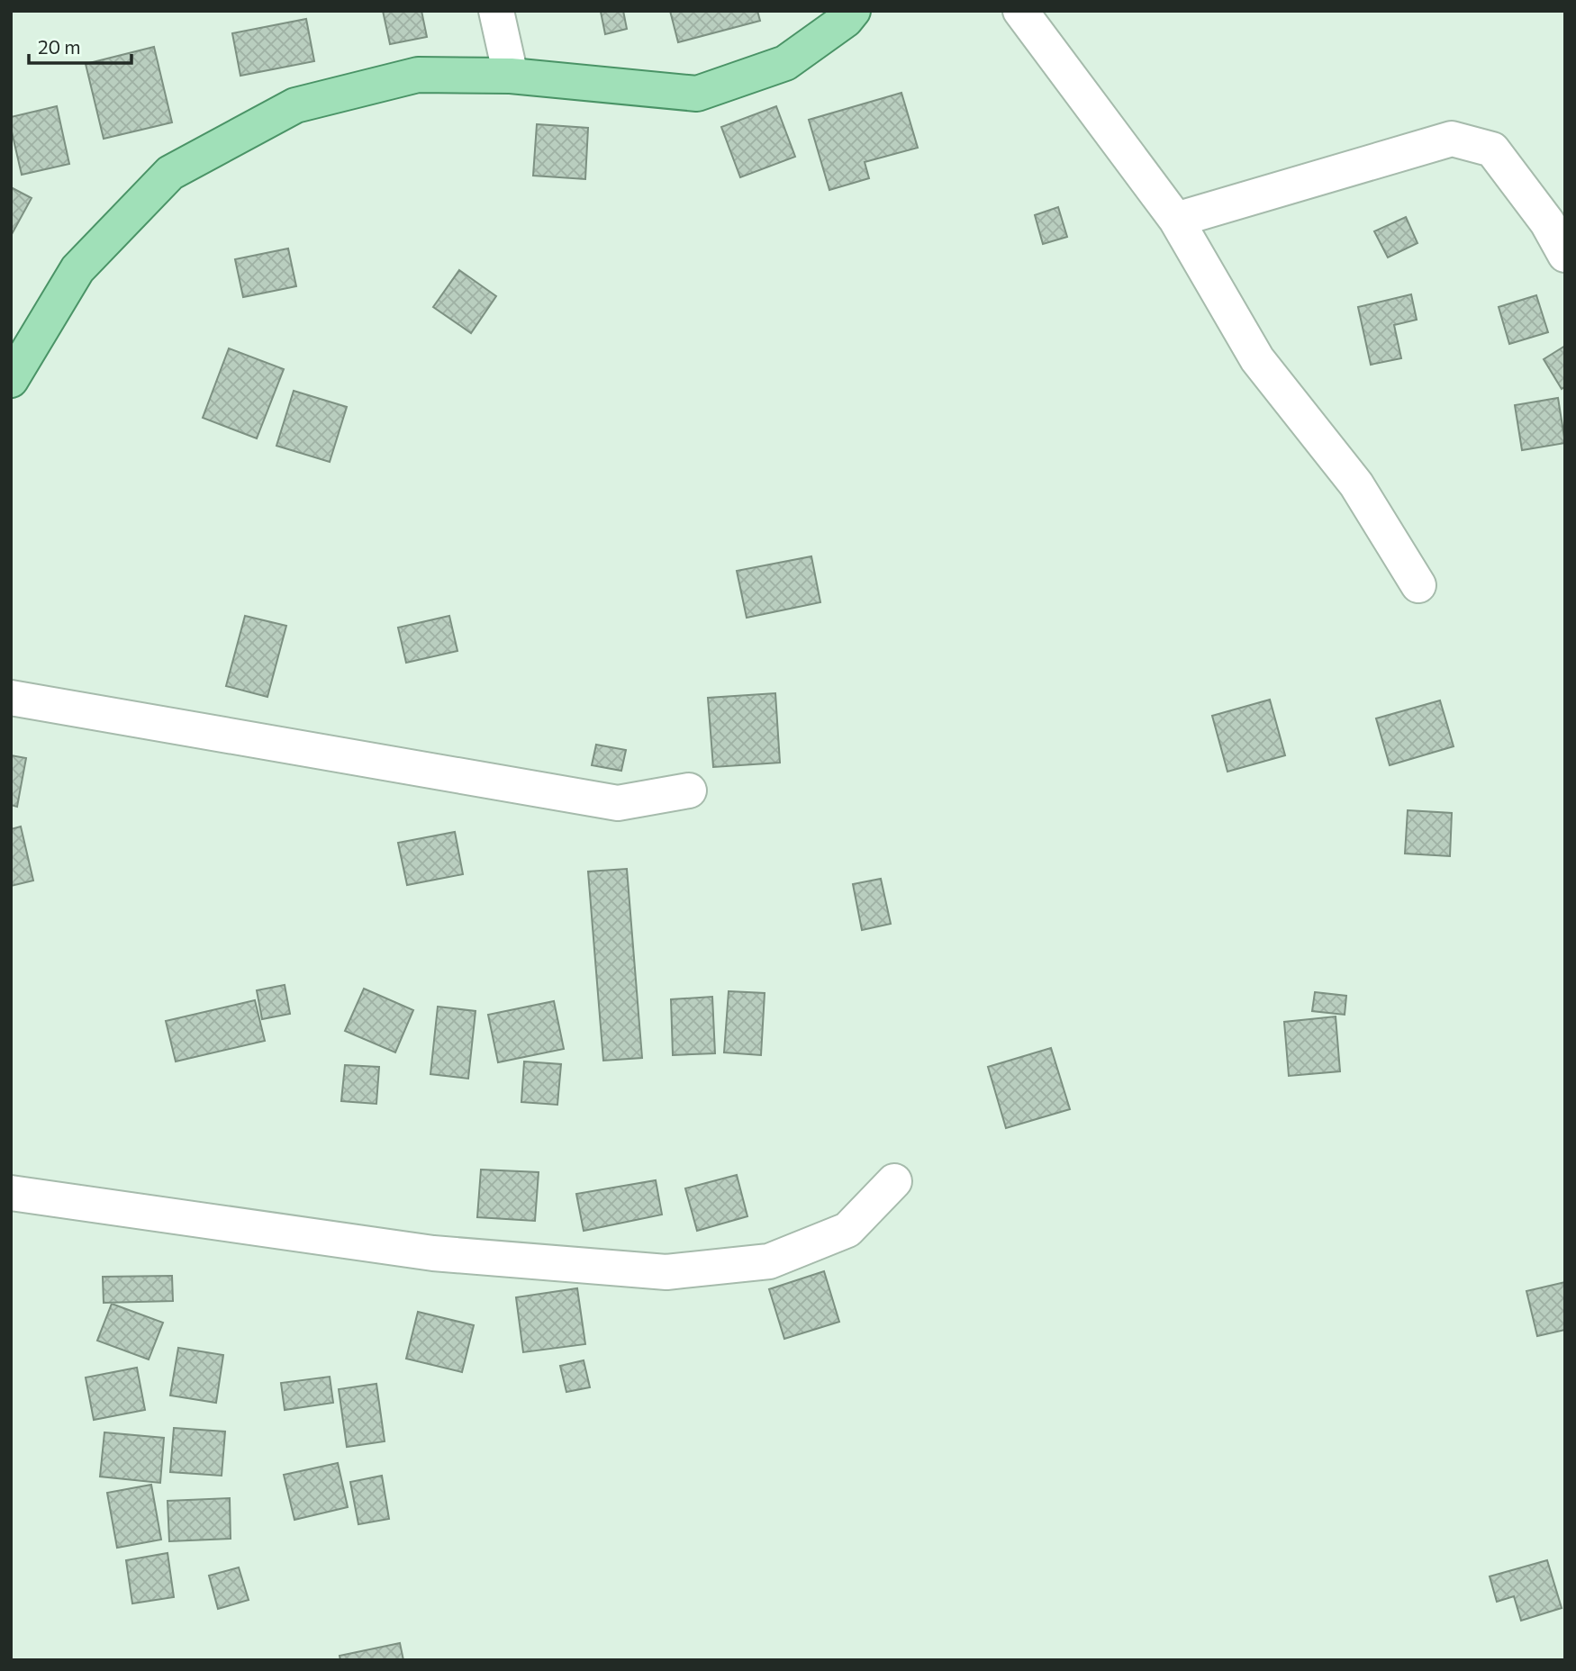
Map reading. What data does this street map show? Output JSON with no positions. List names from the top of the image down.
{
  "scale_bar": "20 m"
}
